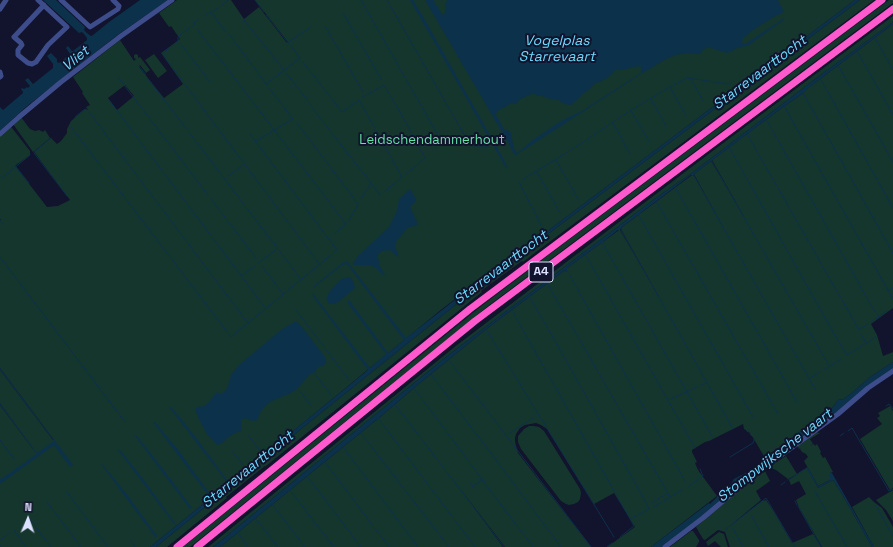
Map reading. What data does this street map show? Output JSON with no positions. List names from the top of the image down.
{
  "streets": {
    "highway": ["A4"]
  },
  "water": [
    "Vogelplas Starrevaart",
    "Vliet",
    "Starrevaarttocht",
    "Stompwijksche vaart"
  ],
  "parks": ["Leidschendammerhout"],
  "north": "top"
}
